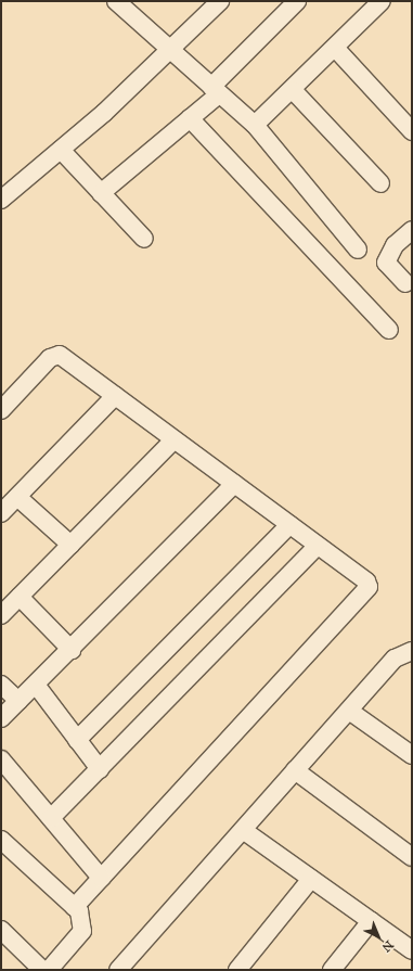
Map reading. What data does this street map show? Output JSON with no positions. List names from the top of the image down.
{
  "north": "bottom right"
}
